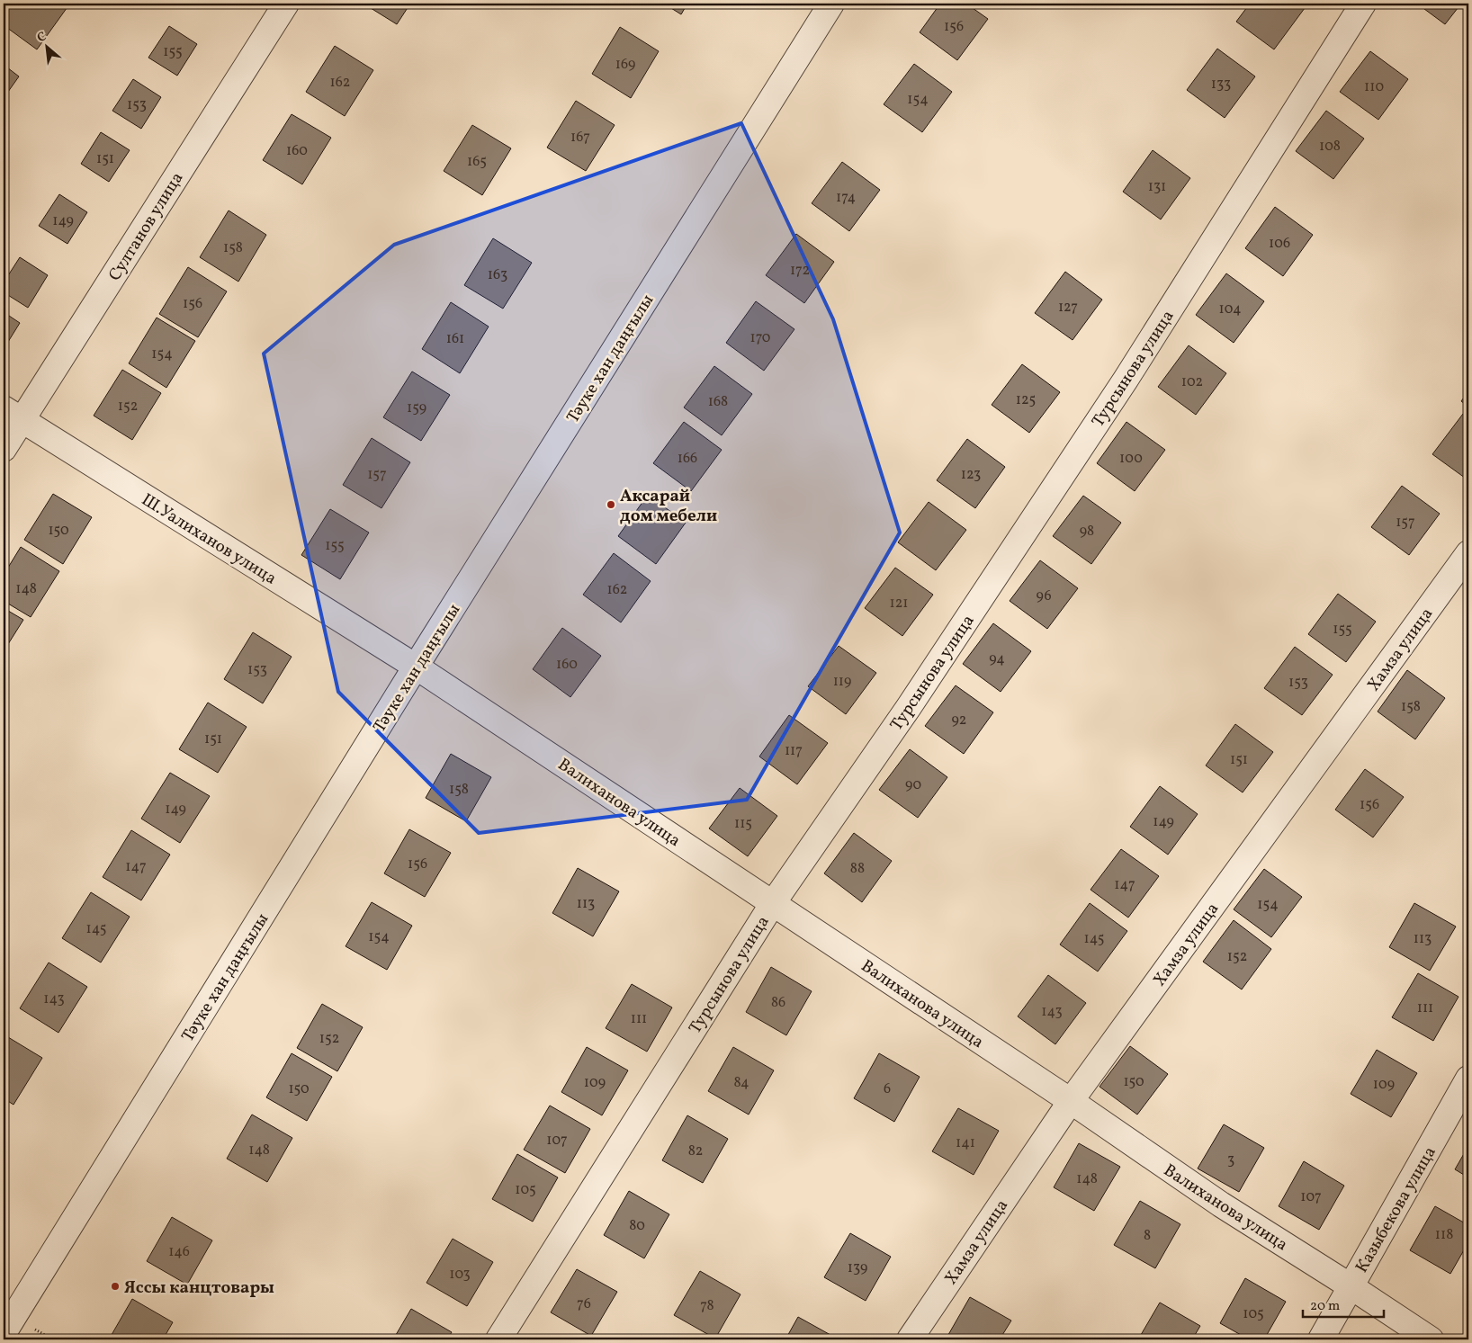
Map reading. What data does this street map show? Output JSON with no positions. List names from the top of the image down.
{
  "streets": {
    "street": [
      "Султанов улица",
      "Тәуке хан даңғылы",
      "Турсынова улица",
      "Ш.Уалиханов улица",
      "Хамза улица",
      "Валиханова улица",
      "Казыбекова улица"
    ]
  },
  "crossings": [
    ["Султанов улица", "Ш.Уалиханов улица"],
    ["Тәуке хан даңғылы", "Ш.Уалиханов улица"],
    ["Тәуке хан даңғылы", "Валиханова улица"],
    ["Турсынова улица", "Валиханова улица"],
    ["Ш.Уалиханов улица", "Валиханова улица"],
    ["Хамза улица", "Валиханова улица"],
    ["Валиханова улица", "Казыбекова улица"]
  ],
  "places": ["Аксарай дом мебели", "Яссы канцтовары"],
  "house_numbers": [
    "156",
    "155",
    "169",
    "162",
    "133",
    "110",
    "154",
    "153",
    "167",
    "108",
    "160",
    "151",
    "165",
    "131",
    "174",
    "149",
    "106",
    "158",
    "172",
    "163",
    "156",
    "127",
    "104",
    "170",
    "161",
    "154",
    "102",
    "125",
    "168",
    "152",
    "159",
    "166",
    "100",
    "157",
    "123",
    "157",
    "150",
    "98",
    "155",
    "148",
    "162",
    "96",
    "121",
    "155",
    "94",
    "160",
    "153",
    "119",
    "153",
    "158",
    "92",
    "151",
    "117",
    "151",
    "90",
    "158",
    "156",
    "149",
    "149",
    "115",
    "156",
    "147",
    "88",
    "147",
    "113",
    "154",
    "145",
    "154",
    "145",
    "113",
    "152",
    "143",
    "86",
    "111",
    "143",
    "111",
    "152",
    "150",
    "109",
    "84",
    "109",
    "150",
    "6",
    "107",
    "141",
    "148",
    "82",
    "3",
    "148",
    "105",
    "107",
    "80",
    "118",
    "8",
    "146",
    "139",
    "103",
    "76",
    "78",
    "105"
  ],
  "scale_bar": "20 m",
  "north": "top left"
}
